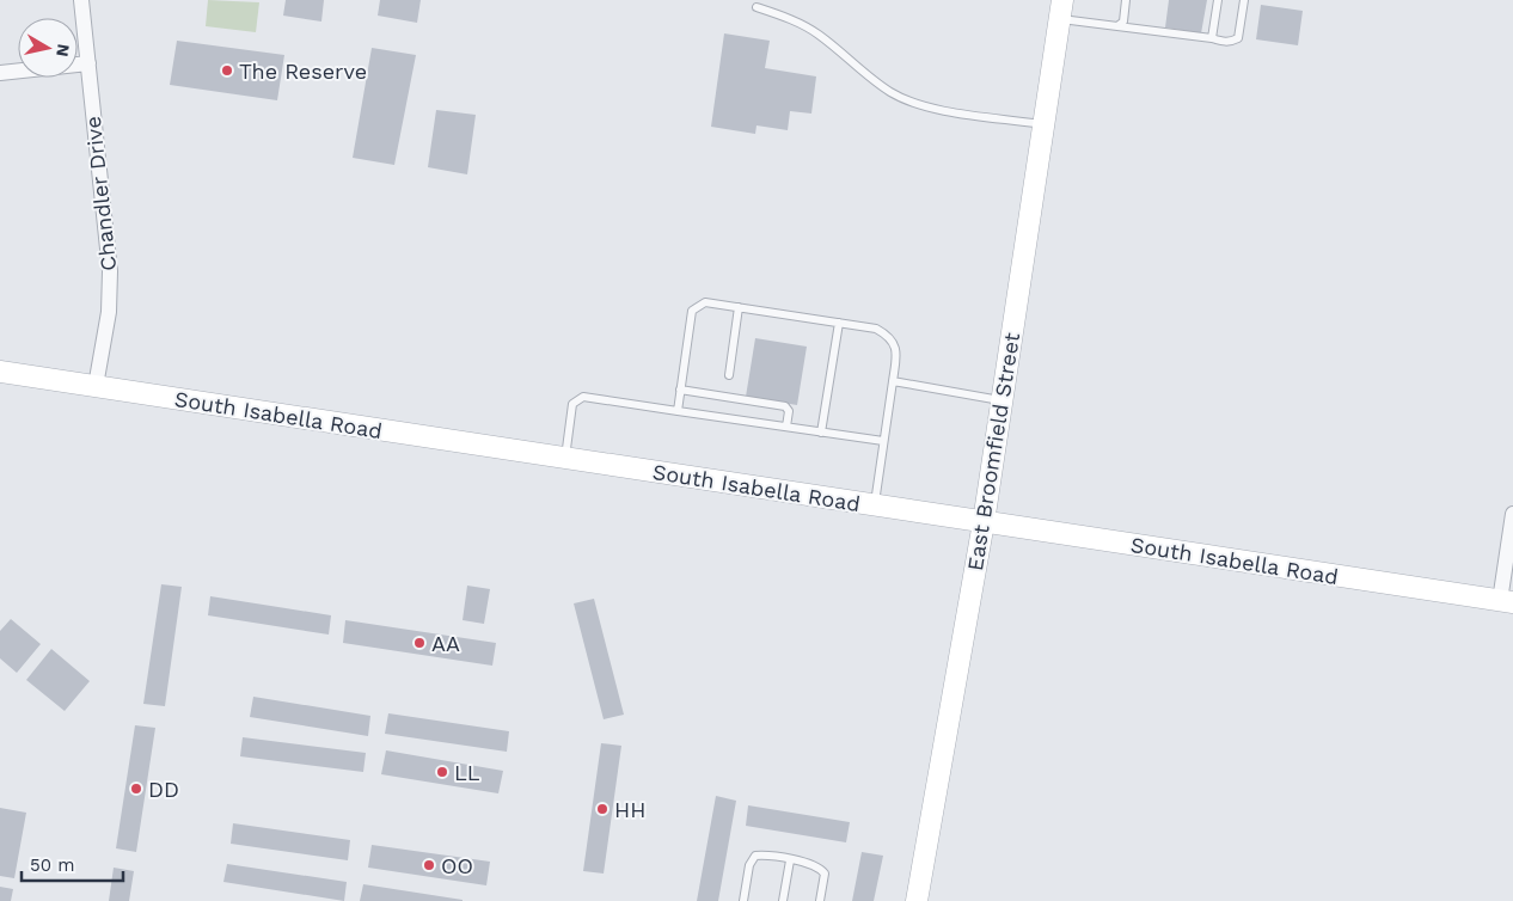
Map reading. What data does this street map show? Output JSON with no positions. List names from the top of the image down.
{
  "streets": {
    "main road": ["South Isabella Road", "East Broomfield Street"],
    "street": ["Chandler Drive"]
  },
  "crossings": [
    ["Chandler Drive", "South Isabella Road"],
    ["South Isabella Road", "East Broomfield Street"]
  ],
  "places": [
    "The Reserve",
    "AA",
    "LL",
    "DD",
    "HH",
    "OO"
  ],
  "scale_bar": "50 m",
  "north": "right"
}
